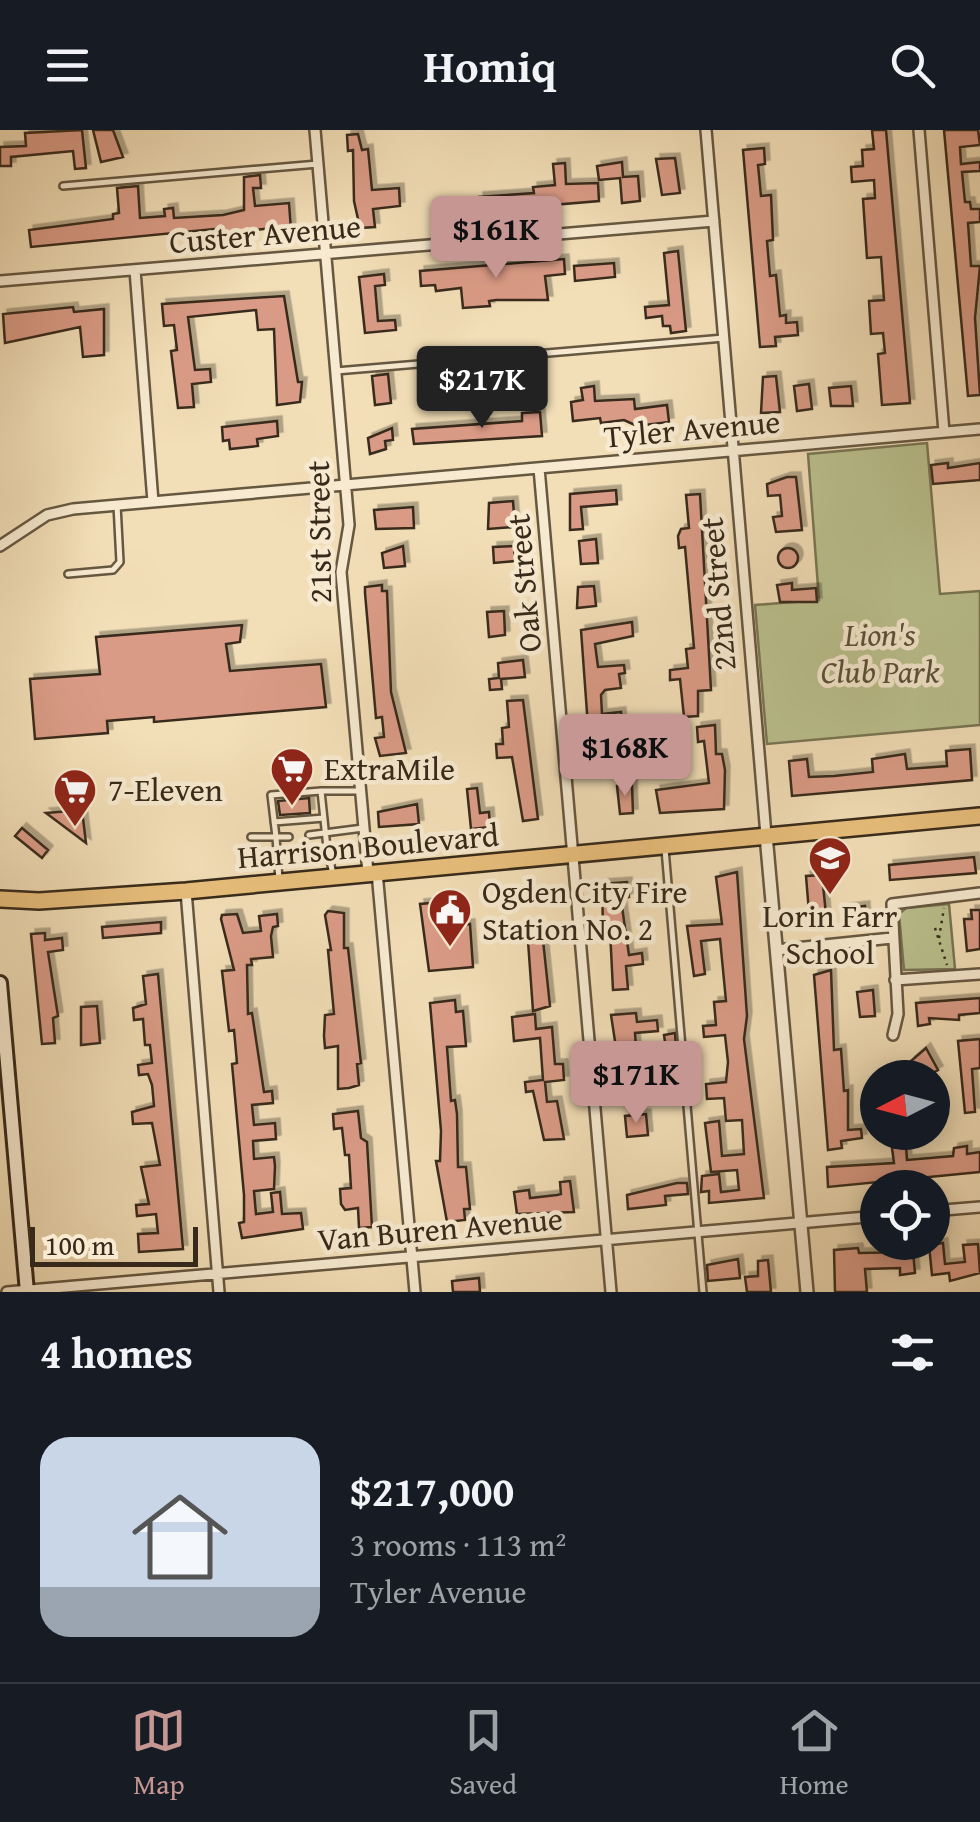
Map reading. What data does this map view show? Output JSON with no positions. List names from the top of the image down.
{
  "streets": {
    "main road": ["Harrison Boulevard"],
    "street": [
      "Custer Avenue",
      "Tyler Avenue",
      "21st Street",
      "Oak Street",
      "22nd Street",
      "Van Buren Avenue"
    ]
  },
  "crossings": [
    ["Custer Avenue", "21st Street"],
    ["Custer Avenue", "22nd Street"],
    ["Tyler Avenue", "21st Street"],
    ["Tyler Avenue", "Oak Street"],
    ["Tyler Avenue", "22nd Street"],
    ["21st Street", "Harrison Boulevard"],
    ["21st Street", "Van Buren Avenue"],
    ["Oak Street", "Harrison Boulevard"],
    ["Oak Street", "Van Buren Avenue"],
    ["22nd Street", "Harrison Boulevard"],
    ["22nd Street", "Van Buren Avenue"]
  ],
  "parks": ["Lion's Club Park"],
  "places": {
    "supermarket": ["ExtraMile", "7-Eleven"],
    "school or university": ["Lorin Farr School"],
    "public building": ["Ogden City Fire Station No. 2"]
  },
  "scale_bar": "100 m",
  "north": "left",
  "page": {
    "header": "Homiq",
    "price": [
      "$161K",
      "$217K",
      "$168K",
      "$171K"
    ],
    "scale": "100 m",
    "heading": "4 homes",
    "list": [
      {
        "name": "$217,000",
        "note": "3 rooms · 113 m² · Tyler Avenue"
      }
    ],
    "tabs": ["Map", "Saved", "Home"]
  }
}
